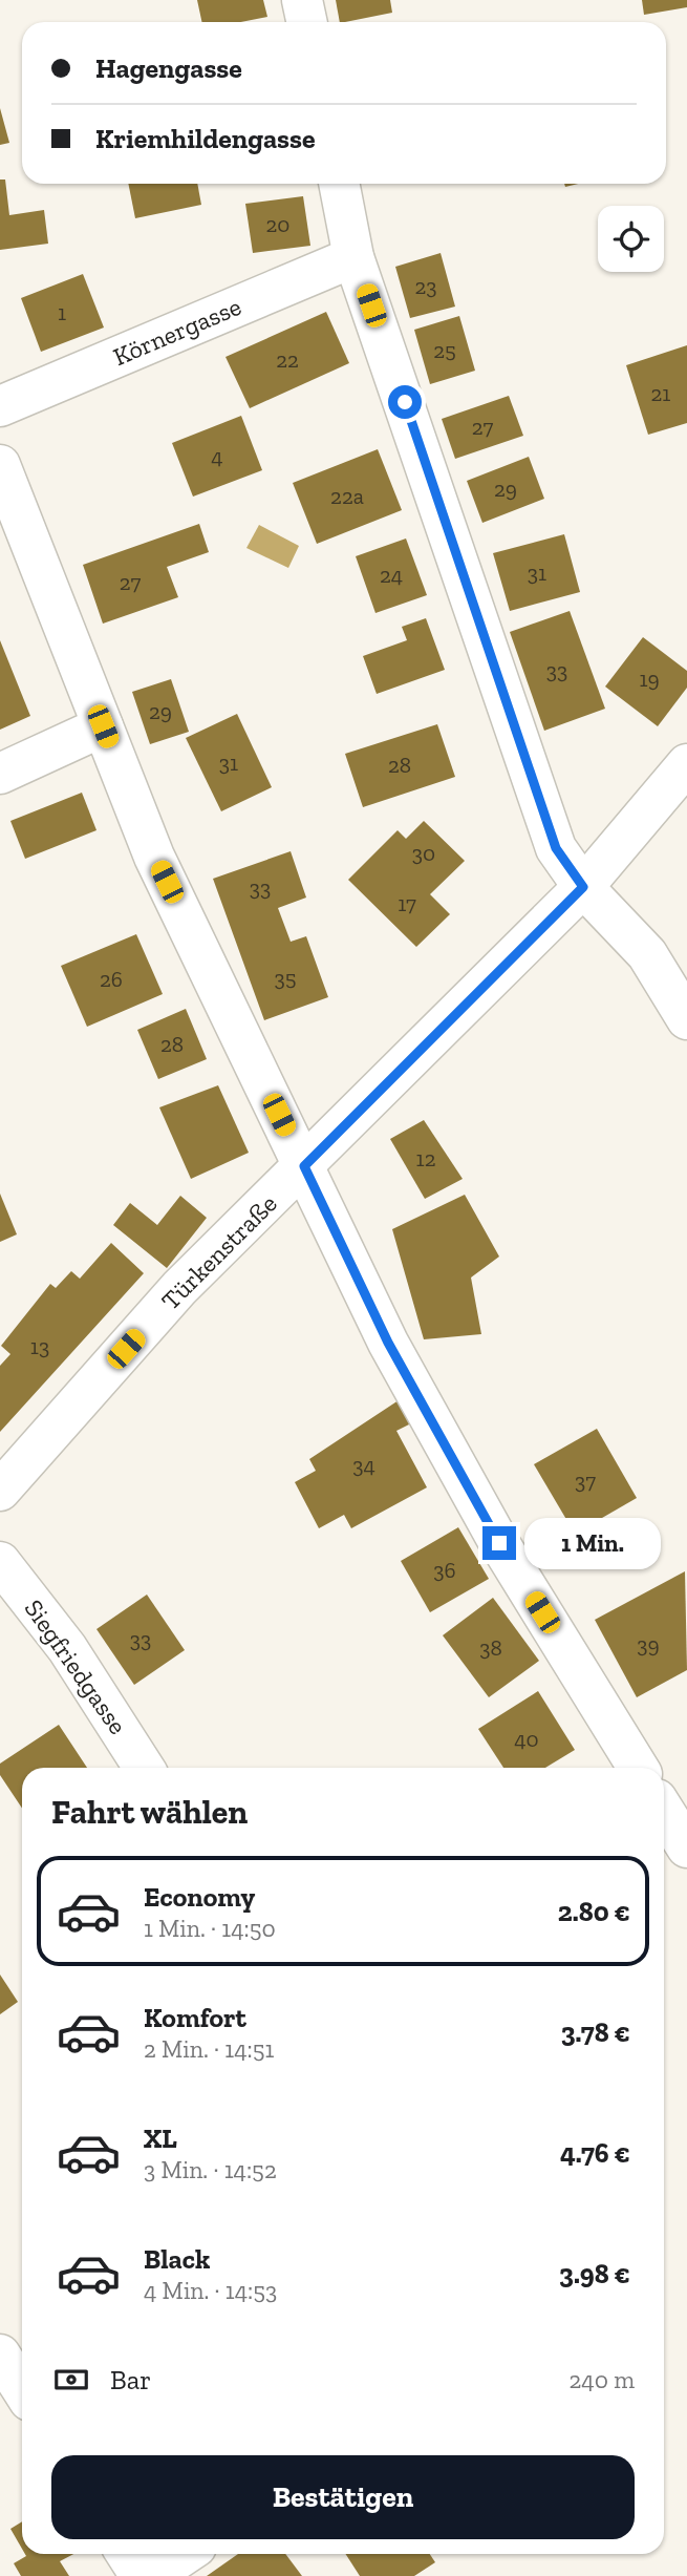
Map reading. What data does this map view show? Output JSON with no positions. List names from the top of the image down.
{
  "streets": {
    "street": ["Körnergasse", "Türkenstraße", "Siegfriedgasse"]
  },
  "house_numbers": [
    "20",
    "23",
    "1",
    "25",
    "22",
    "21",
    "27",
    "4",
    "29",
    "22a",
    "31",
    "24",
    "27",
    "33",
    "19",
    "29",
    "31",
    "28",
    "30",
    "33",
    "17",
    "35",
    "26",
    "28",
    "12",
    "13",
    "34",
    "37",
    "36",
    "33",
    "39",
    "38",
    "40"
  ],
  "page": {
    "banner": ["Hagengasse", "Kriemhildengasse"],
    "bubble": "1 Min.",
    "heading": "Fahrt wählen",
    "list": [
      {
        "name": "Economy",
        "note": "1 Min. · 14:50",
        "value": "2.80 €"
      },
      {
        "name": "Komfort",
        "note": "2 Min. · 14:51",
        "value": "3.78 €"
      },
      {
        "name": "XL",
        "note": "3 Min. · 14:52",
        "value": "4.76 €"
      },
      {
        "name": "Black",
        "note": "4 Min. · 14:53",
        "value": "3.98 €"
      }
    ],
    "pay": ["Bar", "240 m"],
    "buttons": "Bestätigen"
  }
}
